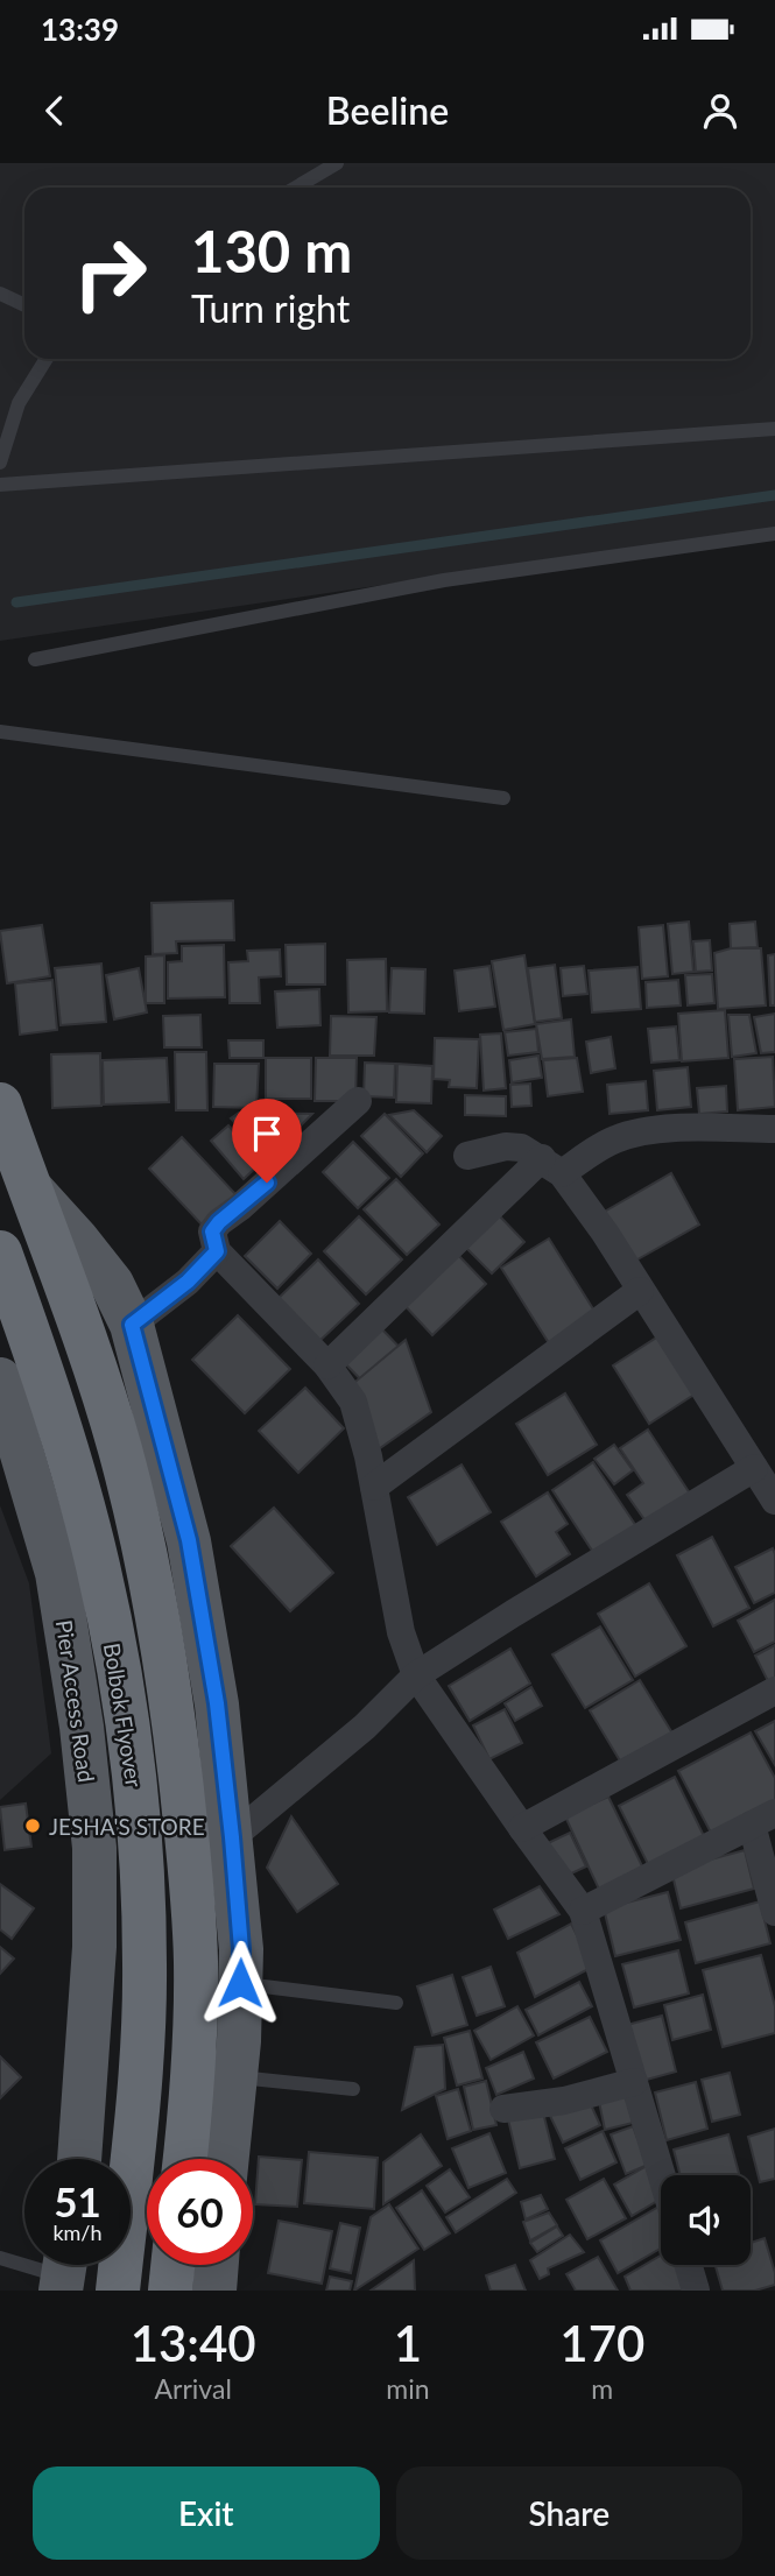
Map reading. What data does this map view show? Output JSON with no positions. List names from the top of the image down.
{
  "streets": {
    "highway": ["Bolbok Flyover"],
    "main road": ["Pier Access Road"]
  },
  "places": ["JESHA'S STORE"],
  "page": {
    "status": "13:39",
    "header": "Beeline",
    "turn": ["130 m", "Turn right"],
    "speed": "51 km/h",
    "limit": "60",
    "eta": [
      "13:40",
      "Arrival",
      "1",
      "min",
      "170",
      "m"
    ],
    "buttons": ["Exit", "Share"]
  }
}
